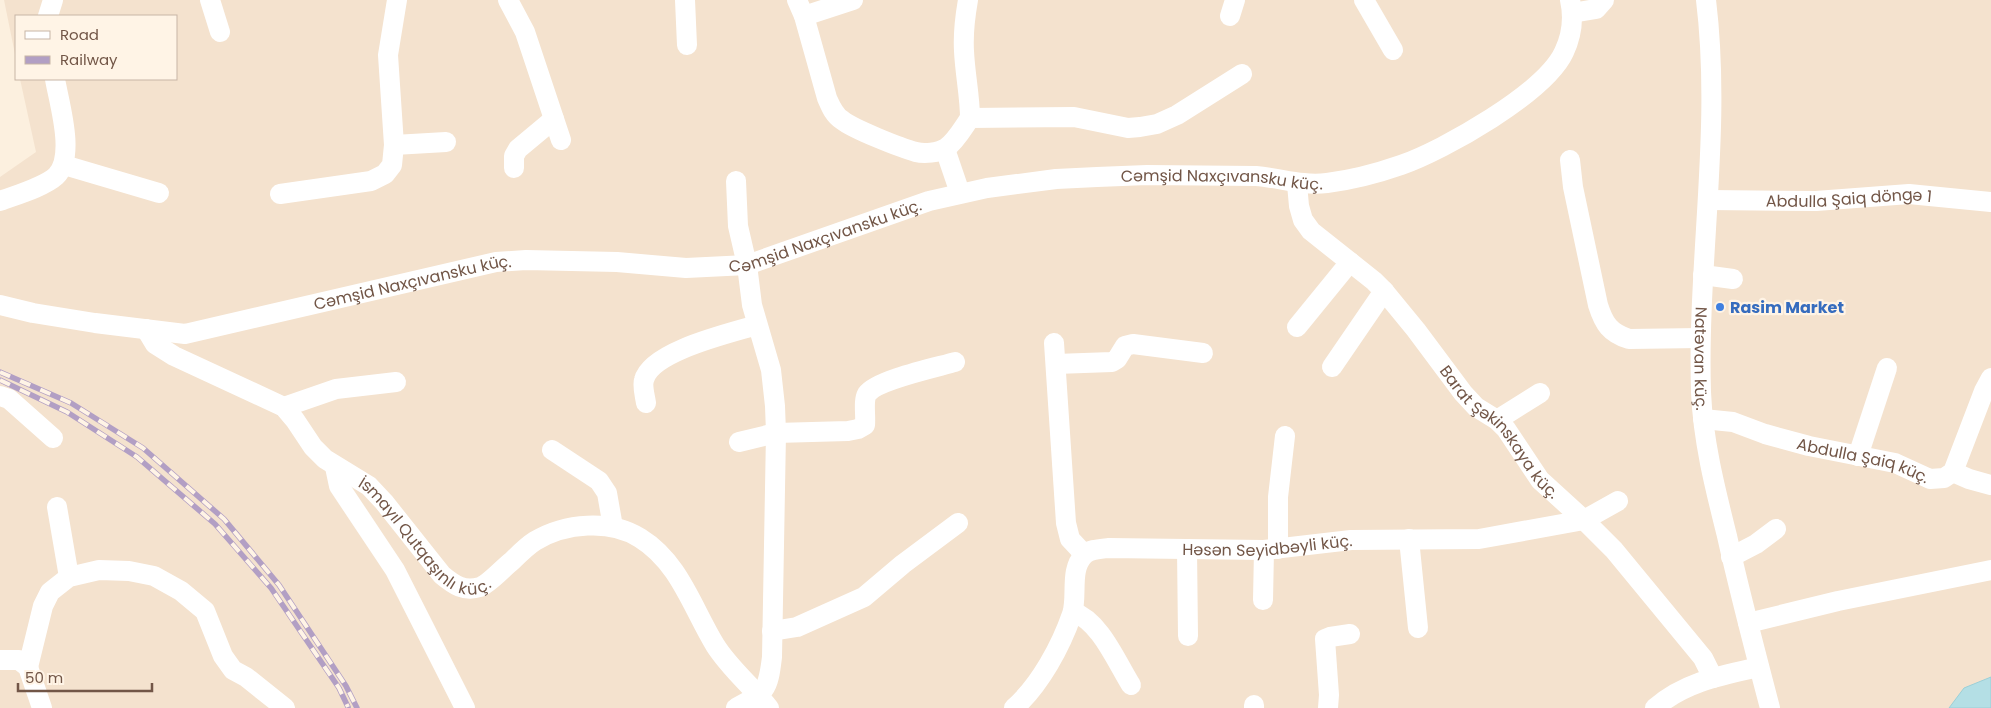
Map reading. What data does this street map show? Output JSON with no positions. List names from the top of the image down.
{
  "streets": {
    "street": [
      "Cəmşid Naxçıvansku küç.",
      "Abdulla Şaiq döngə 1",
      "Natəvan küç.",
      "Barat Şəkinskaya küç.",
      "Abdulla Şaiq küç.",
      "İsmayıl Qutqaşınlı küç.",
      "Həsən Seyidbəyli küç."
    ]
  },
  "crossings": [
    ["Cəmşid Naxçıvansku küç.", "Barat Şəkinskaya küç."],
    ["Cəmşid Naxçıvansku küç.", "İsmayıl Qutqaşınlı küç."],
    ["Abdulla Şaiq döngə 1", "Natəvan küç."],
    ["Natəvan küç.", "Abdulla Şaiq küç."],
    ["Barat Şəkinskaya küç.", "Həsən Seyidbəyli küç."]
  ],
  "places": ["Rasim Market"],
  "legend": ["Road", "Railway"],
  "scale_bar": "50 m"
}
